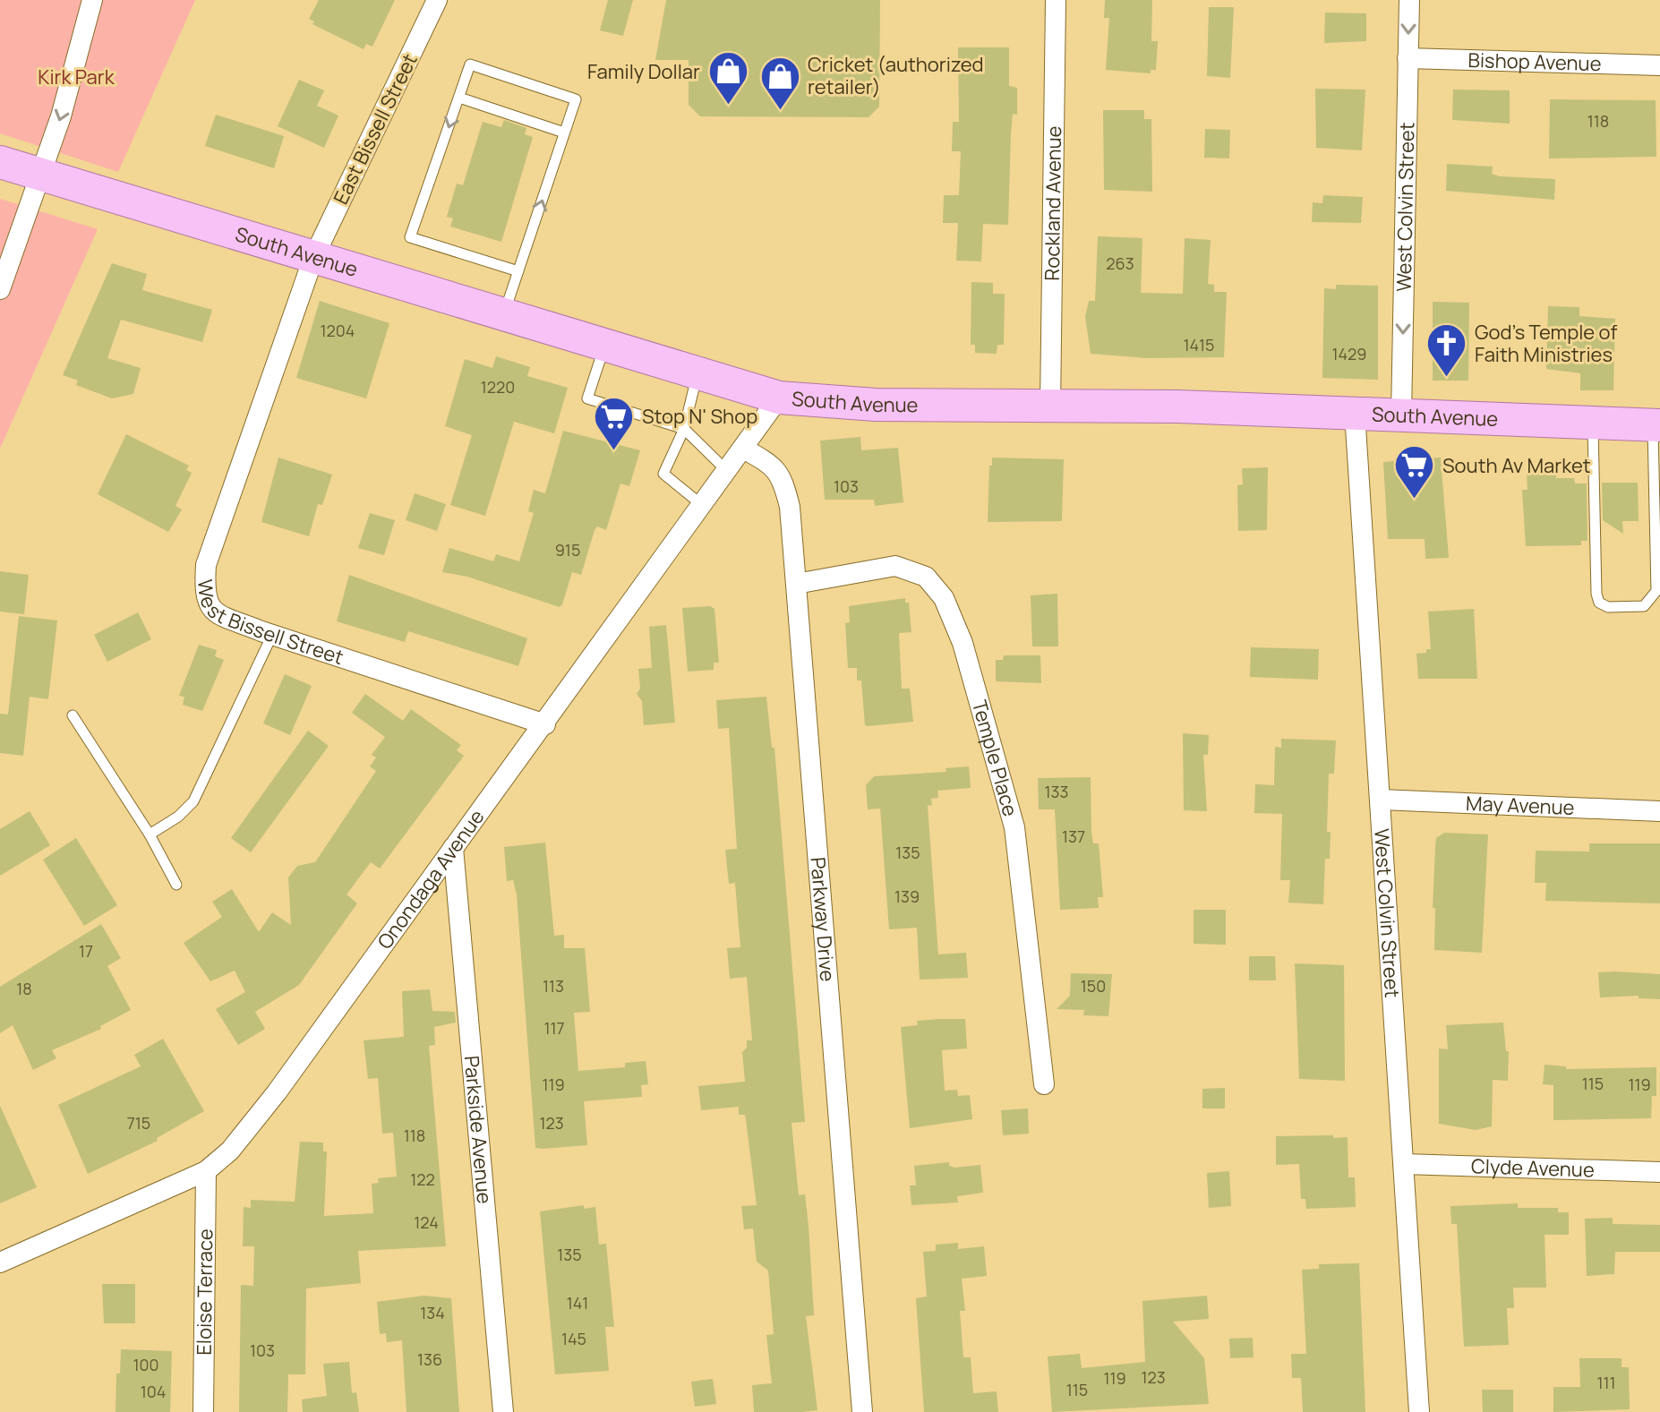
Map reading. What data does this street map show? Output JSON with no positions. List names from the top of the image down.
{
  "streets": {
    "main road": ["South Avenue"],
    "street": [
      "Bishop Avenue",
      "East Bissell Street",
      "Rockland Avenue",
      "West Colvin Street",
      "West Bissell Street",
      "Temple Place",
      "May Avenue",
      "Onondaga Avenue",
      "Parkway Drive",
      "Parkside Avenue",
      "Clyde Avenue",
      "Eloise Terrace"
    ]
  },
  "crossings": [
    ["Bishop Avenue", "West Colvin Street"],
    ["East Bissell Street", "South Avenue"],
    ["East Bissell Street", "West Bissell Street"],
    ["Rockland Avenue", "South Avenue"],
    ["West Colvin Street", "South Avenue"],
    ["West Colvin Street", "May Avenue"],
    ["West Colvin Street", "Clyde Avenue"],
    ["South Avenue", "West Bissell Street"],
    ["South Avenue", "Onondaga Avenue"],
    ["West Bissell Street", "Onondaga Avenue"],
    ["Temple Place", "Parkway Drive"],
    ["Onondaga Avenue", "Parkway Drive"],
    ["Onondaga Avenue", "Parkside Avenue"],
    ["Onondaga Avenue", "Eloise Terrace"]
  ],
  "parks": ["Kirk Park"],
  "places": {
    "shop": ["Family Dollar", "Cricket (authorized retailer)"],
    "church": ["God's Temple of Faith Ministries"],
    "supermarket": ["Stop N' Shop", "South Av Market"]
  },
  "house_numbers": [
    "118",
    "263",
    "1204",
    "1415",
    "1429",
    "1220",
    "103",
    "915",
    "133",
    "137",
    "135",
    "139",
    "17",
    "113",
    "150",
    "18",
    "117",
    "115",
    "119",
    "119",
    "715",
    "123",
    "118",
    "122",
    "124",
    "135",
    "141",
    "134",
    "145",
    "103",
    "136",
    "100",
    "123",
    "119",
    "111",
    "115",
    "104"
  ]
}
